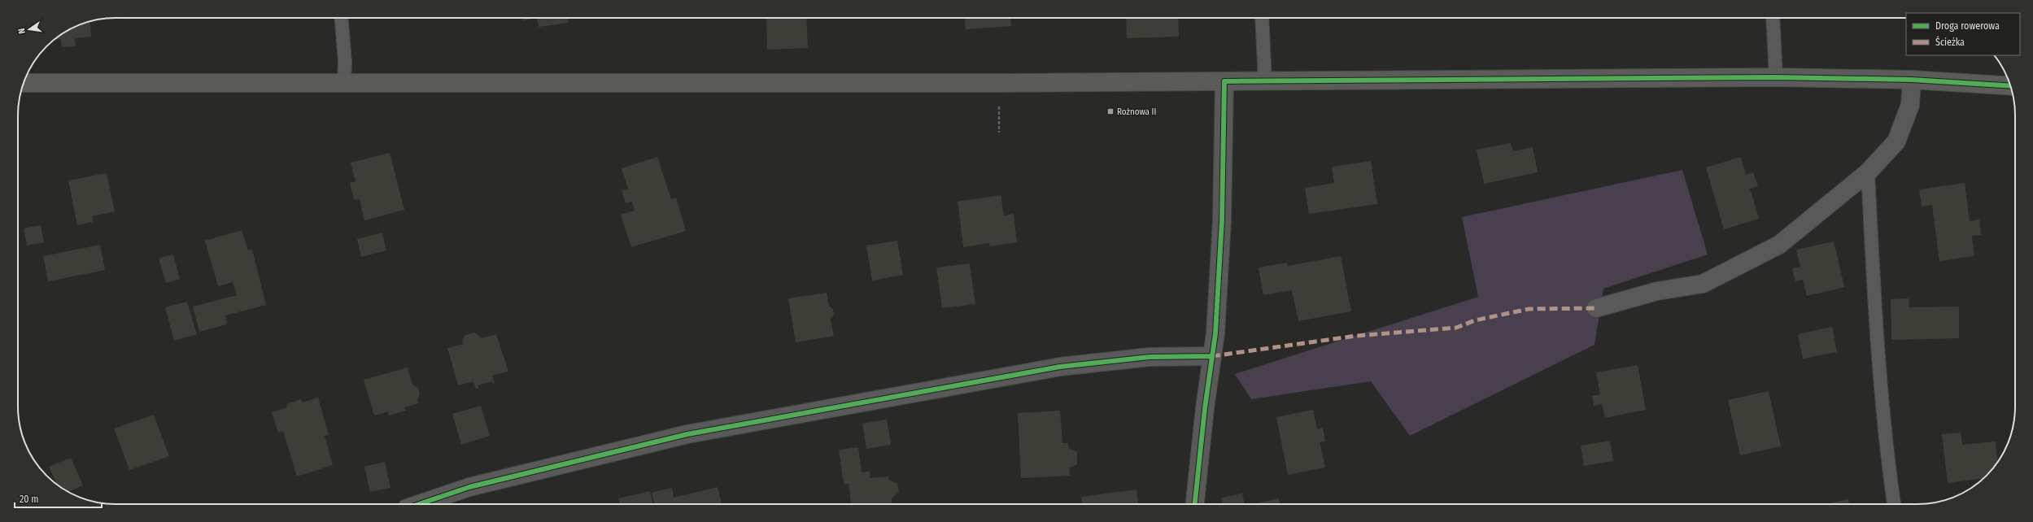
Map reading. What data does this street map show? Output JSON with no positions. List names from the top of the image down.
{
  "places": {
    "transit": ["Rożnowa II"]
  },
  "legend": ["Droga rowerowa", "Ścieżka"],
  "scale_bar": "20 m",
  "north": "left"
}
